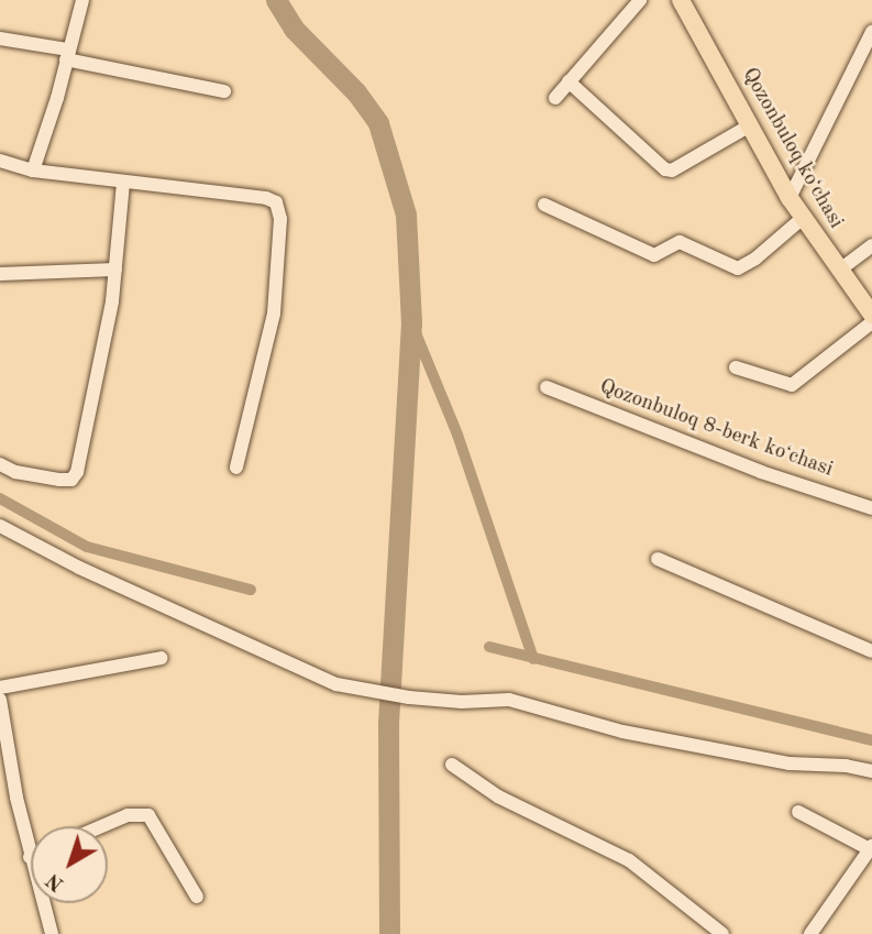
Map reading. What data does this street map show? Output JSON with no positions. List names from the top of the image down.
{
  "streets": {
    "main road": ["Qozonbuloq koʻchasi"],
    "street": ["Qozonbuloq 8-berk koʻchasi"]
  },
  "north": "bottom left"
}
